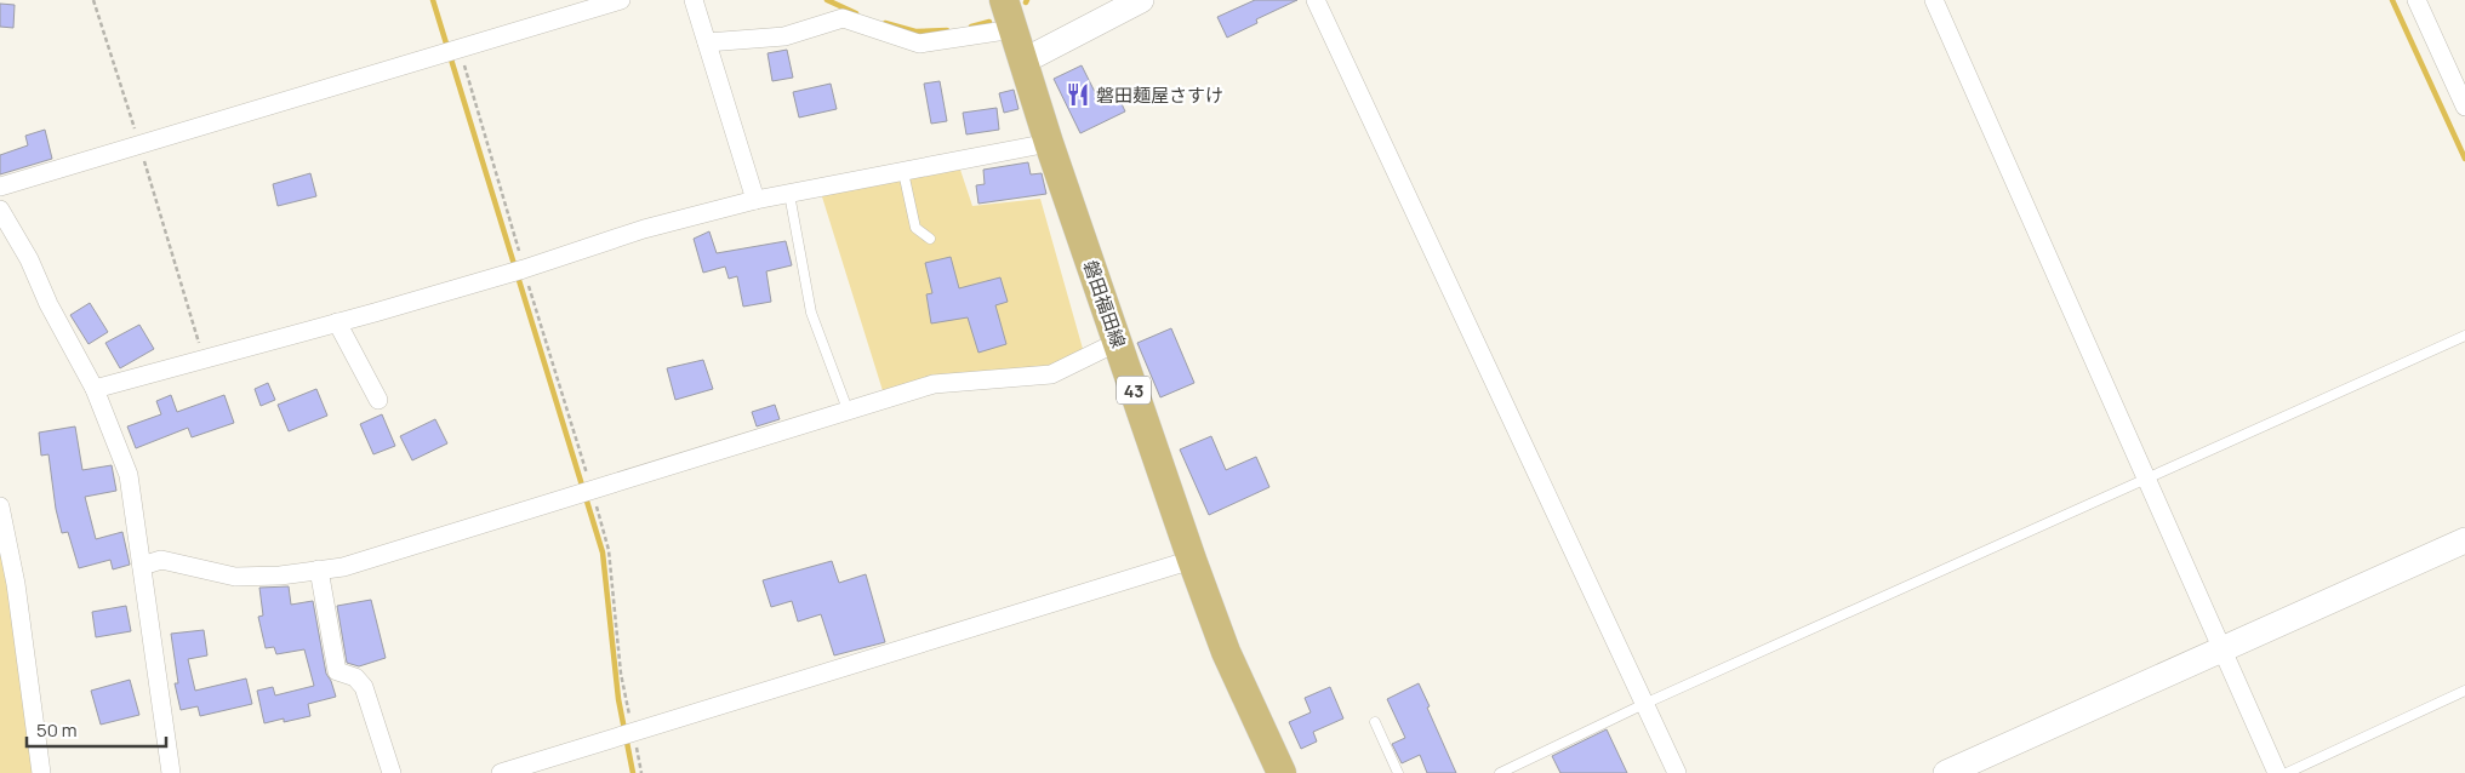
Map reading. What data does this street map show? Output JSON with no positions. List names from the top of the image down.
{
  "streets": {
    "main road": ["磐田福田線", "43"]
  },
  "places": {
    "restaurant": ["磐田麺屋さすけ"]
  },
  "scale_bar": "50 m"
}
